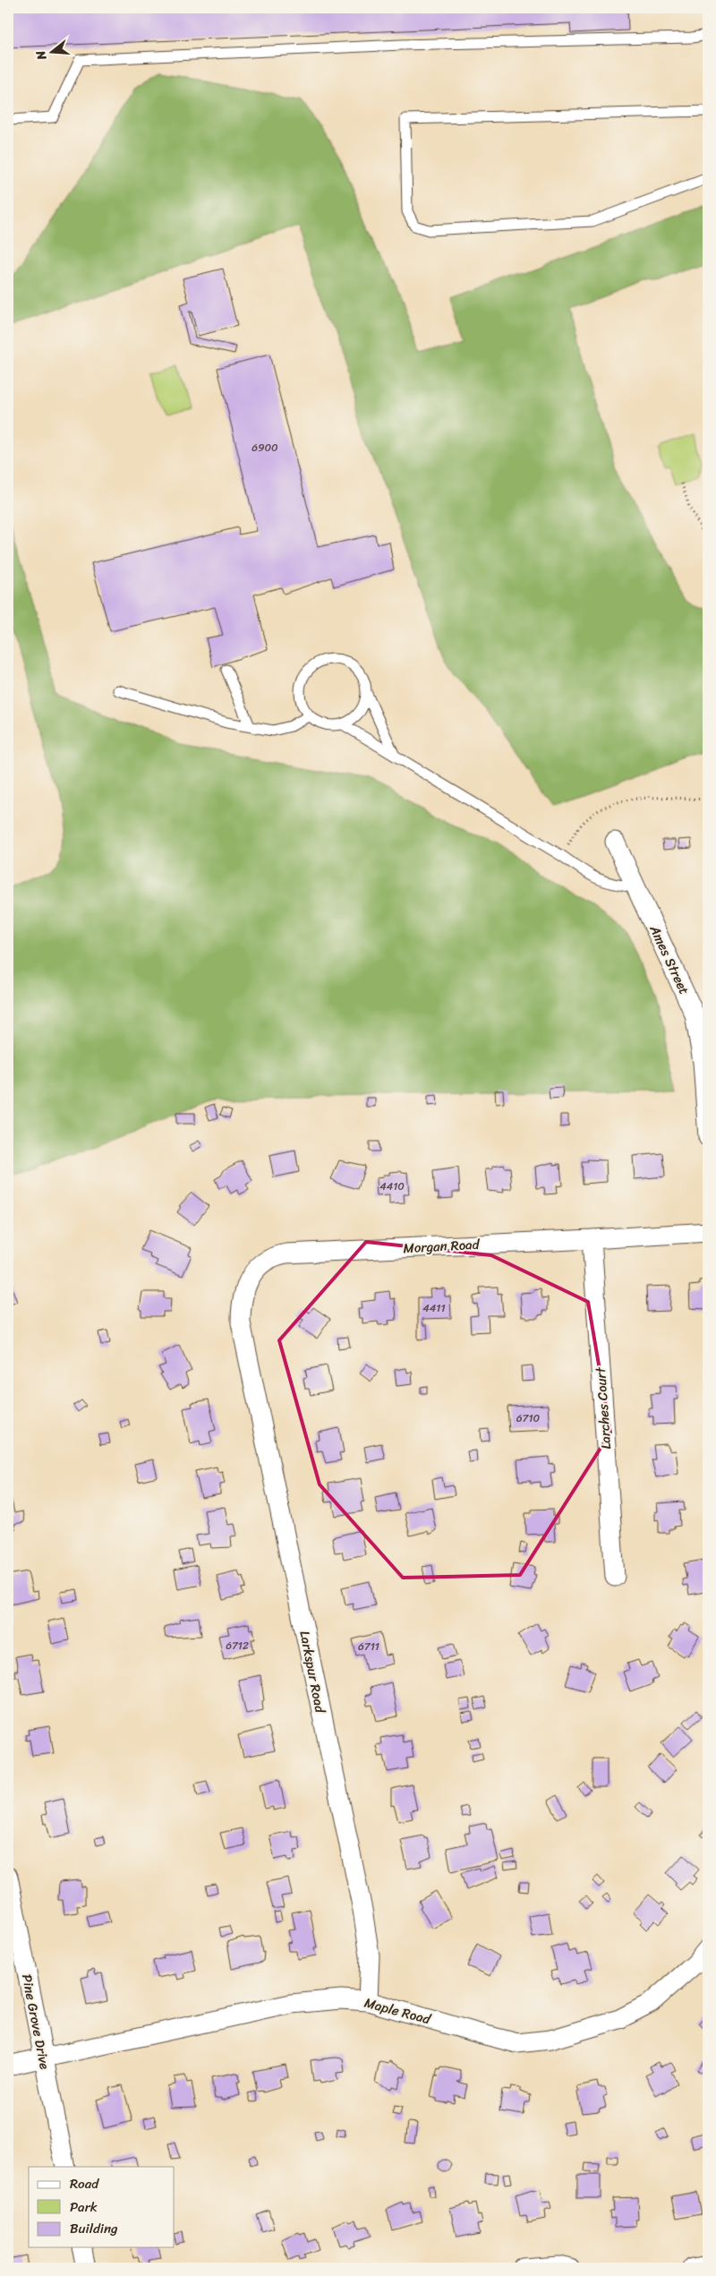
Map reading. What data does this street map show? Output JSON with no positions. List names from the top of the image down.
{
  "streets": {
    "street": [
      "Ames Street",
      "Morgan Road",
      "Larches Court",
      "Larkspur Road",
      "Maple Road",
      "Pine Grove Drive"
    ]
  },
  "crossings": [
    ["Morgan Road", "Larches Court"],
    ["Morgan Road", "Larkspur Road"],
    ["Larkspur Road", "Maple Road"],
    ["Maple Road", "Pine Grove Drive"]
  ],
  "house_numbers": [
    "6900",
    "4410",
    "4411",
    "6710",
    "6712",
    "6711"
  ],
  "legend": ["Road", "Park", "Building"],
  "north": "left"
}
